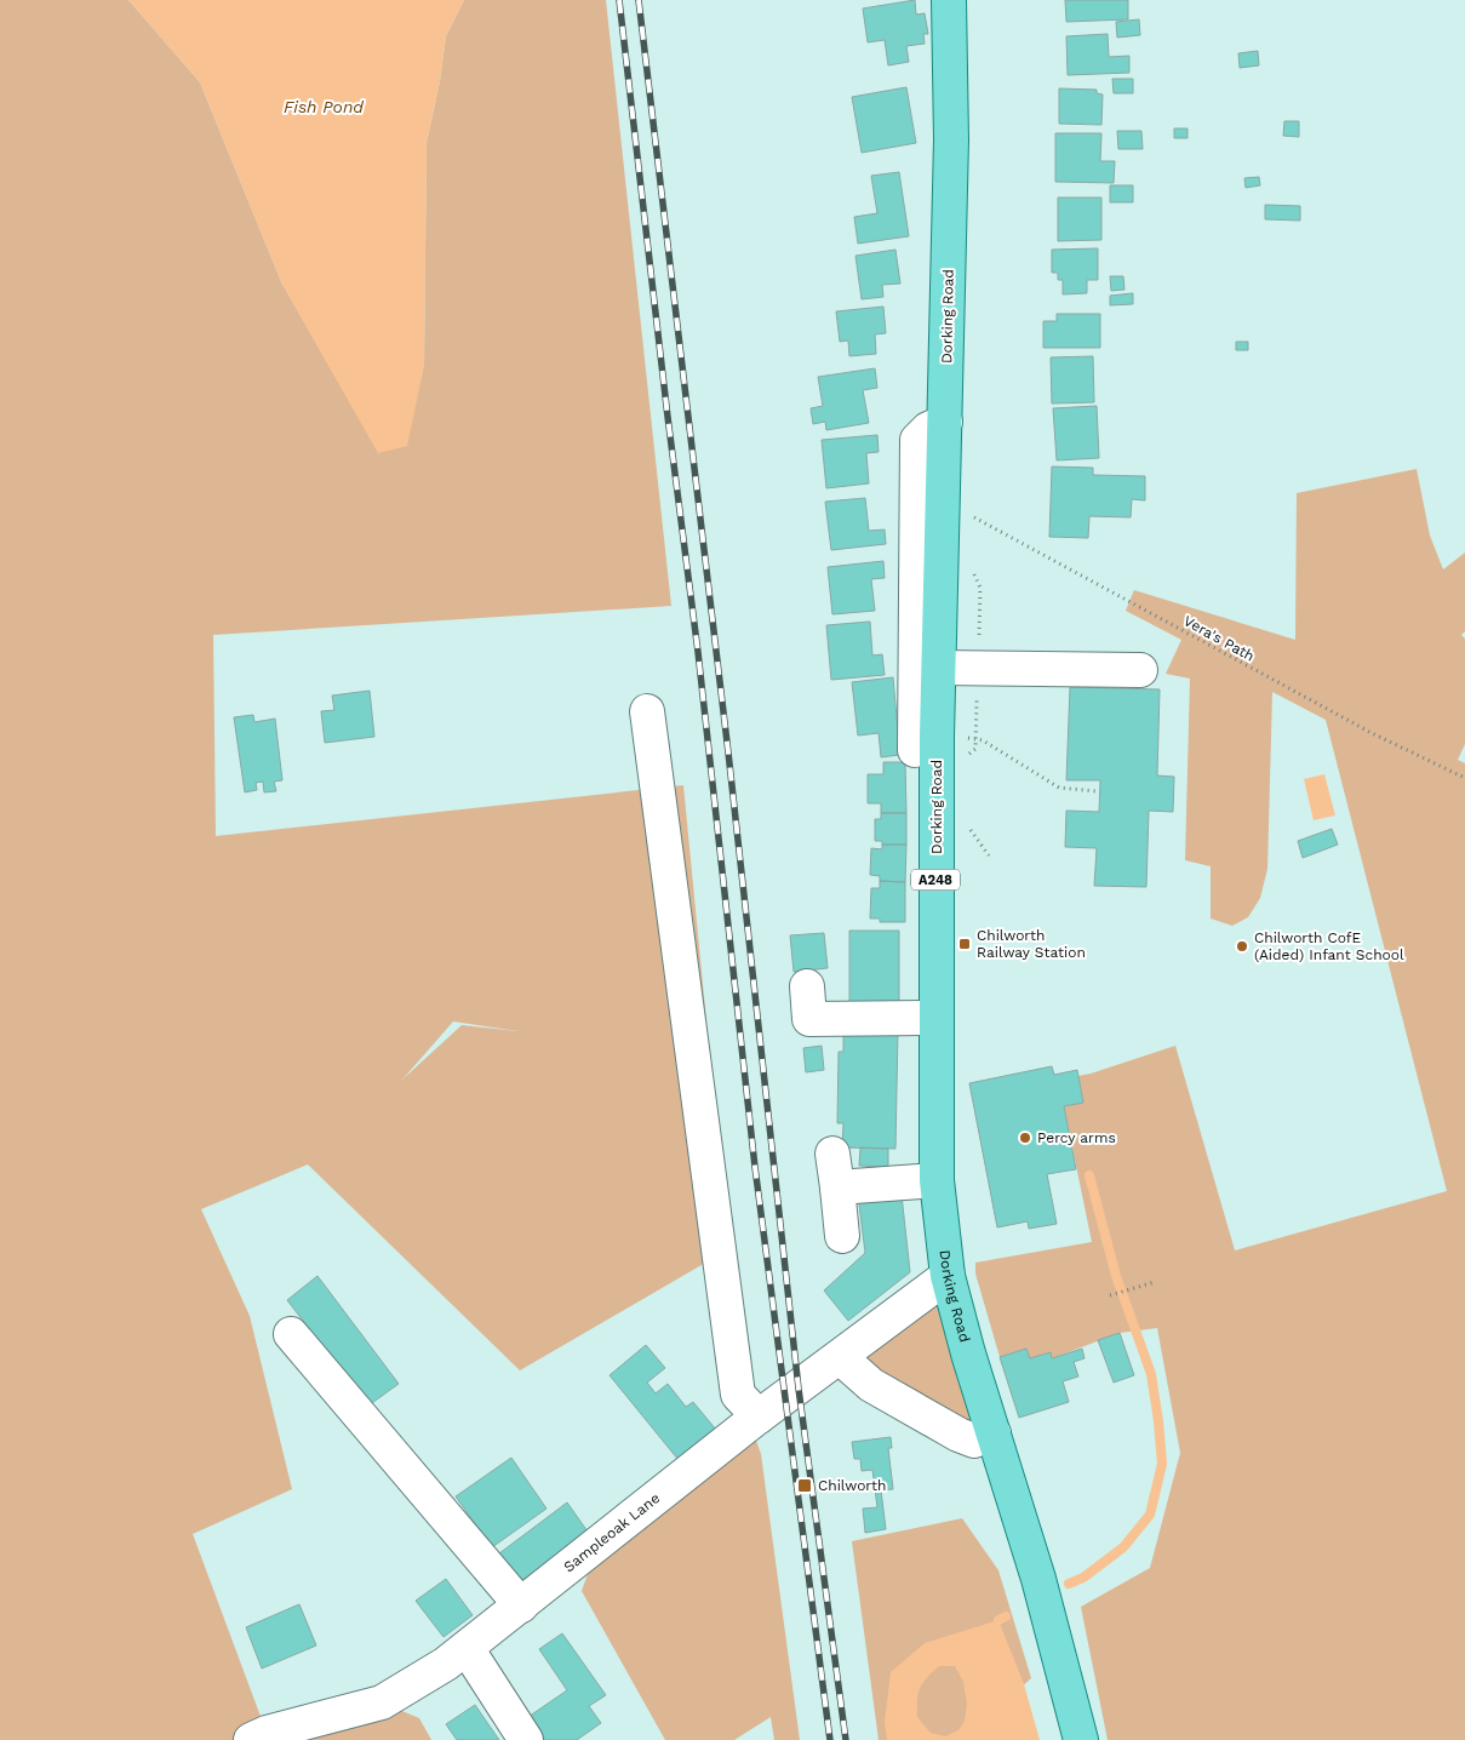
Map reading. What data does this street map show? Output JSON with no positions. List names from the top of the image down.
{
  "streets": {
    "main road": ["Dorking Road", "A248"],
    "street": ["Sampleoak Lane"],
    "path": ["Vera's Path"]
  },
  "crossings": [
    ["Dorking Road", "Sampleoak Lane"]
  ],
  "water": ["Fish Pond"],
  "places": {
    "transit": ["Chilworth Railway Station", "Chilworth"],
    "other": ["Chilworth CofE (Aided) Infant School", "Percy arms"]
  }
}
